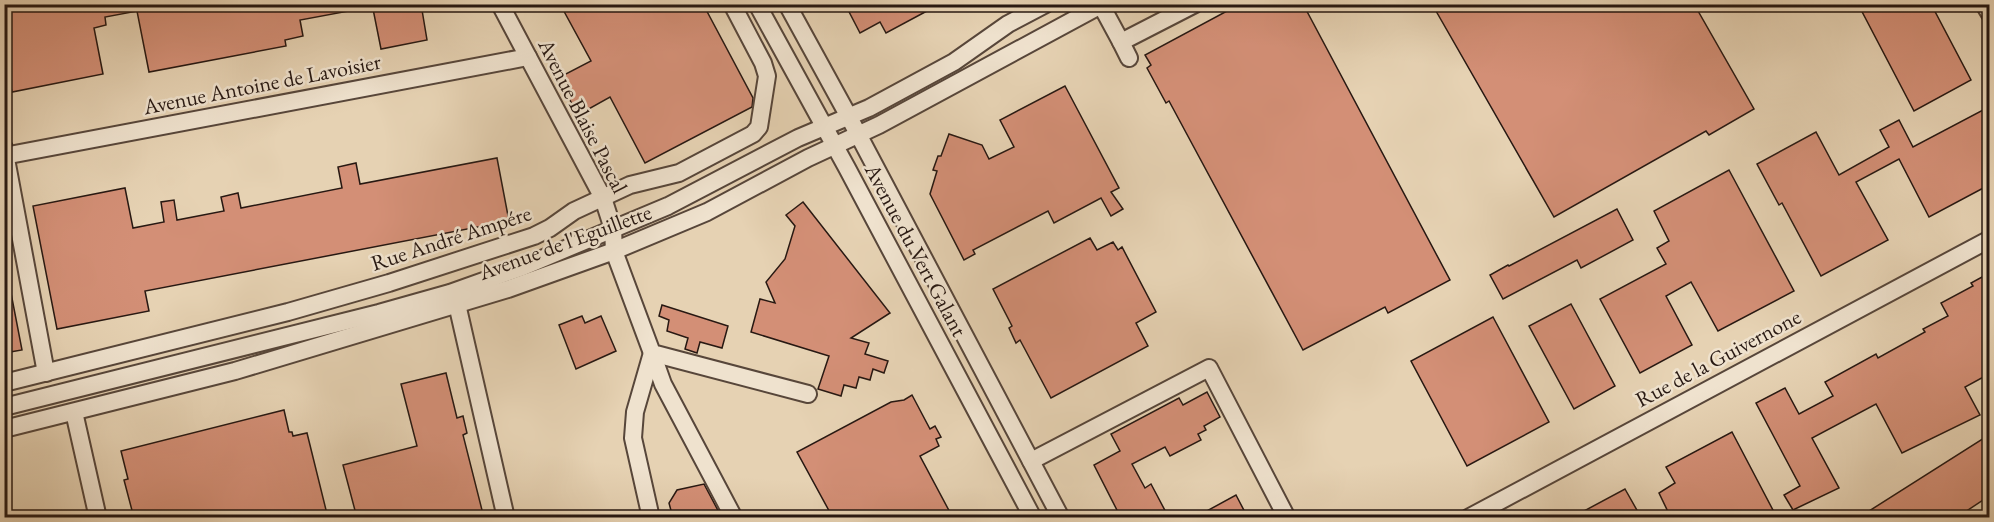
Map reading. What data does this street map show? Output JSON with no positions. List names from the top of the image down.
{
  "streets": {
    "street": [
      "Avenue Antoine de Lavoisier",
      "Avenue Blaise Pascal",
      "Rue André Ampére",
      "Avenue de l'Eguillette",
      "Avenue du Vert Galant",
      "Rue de la Guivernone"
    ]
  },
  "crossings": [
    ["Avenue Antoine de Lavoisier", "Avenue Blaise Pascal"],
    ["Avenue Blaise Pascal", "Rue André Ampére"],
    ["Avenue Blaise Pascal", "Avenue de l'Eguillette"],
    ["Avenue de l'Eguillette", "Avenue du Vert Galant"]
  ]
}
